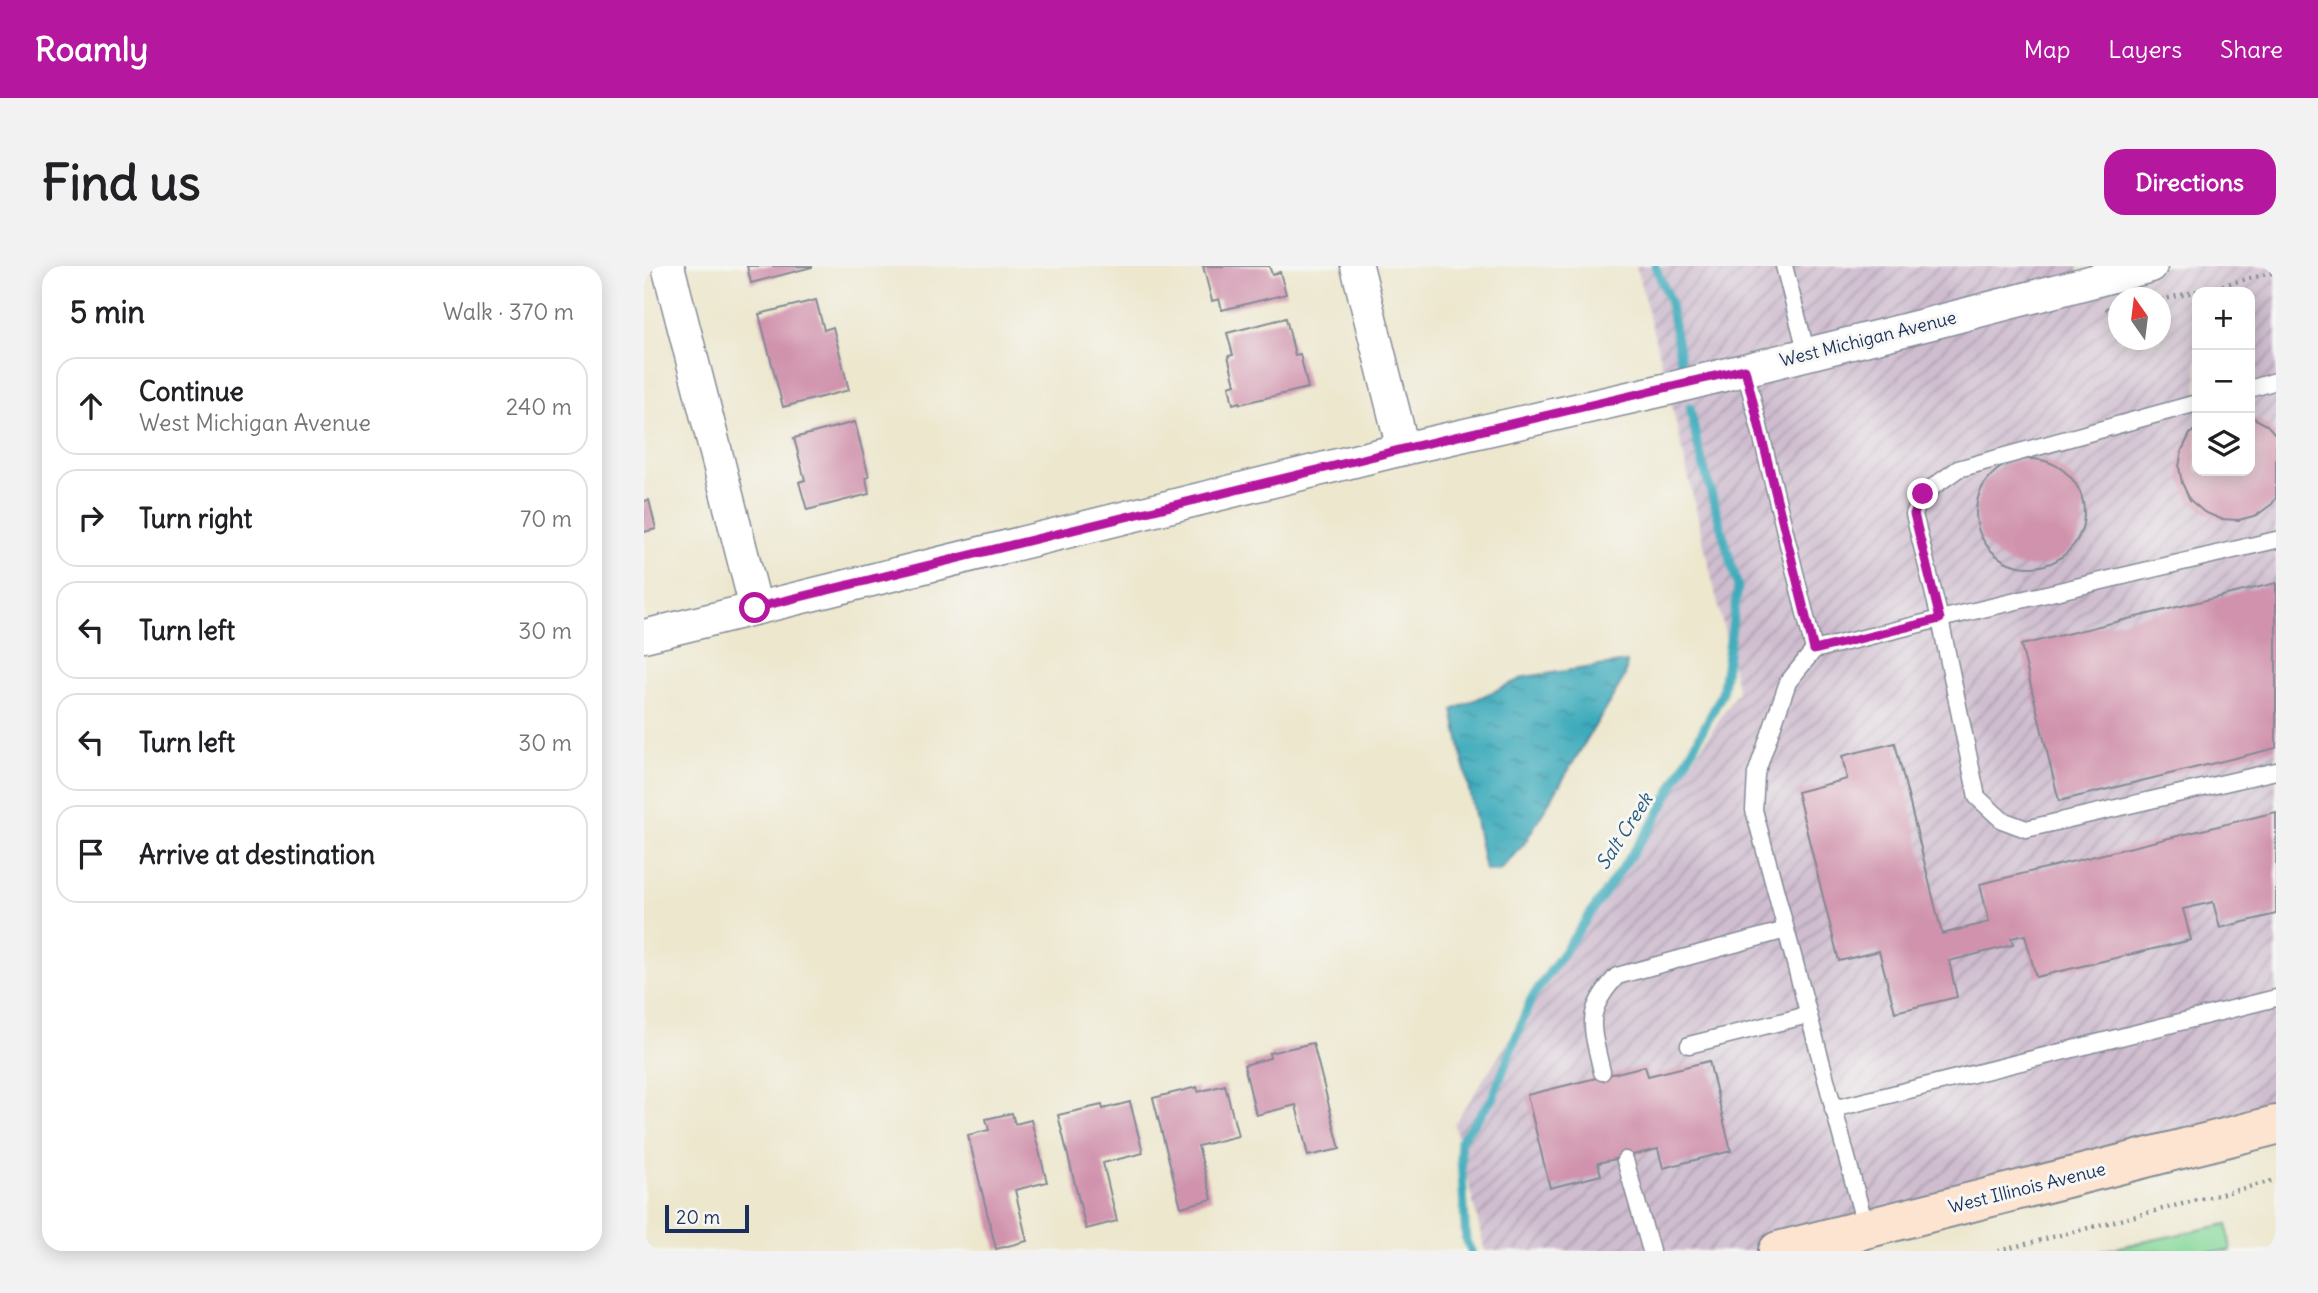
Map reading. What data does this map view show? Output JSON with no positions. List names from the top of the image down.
{
  "streets": {
    "main road": ["West Illinois Avenue"],
    "street": ["West Michigan Avenue"]
  },
  "water": ["Salt Creek"],
  "scale_bar": "20 m",
  "north": "top",
  "page": {
    "header": "Roamly",
    "nav": ["Map", "Layers", "Share"],
    "buttons": "Directions",
    "title": "Find us",
    "heading": ["5 min", "Walk · 370 m"],
    "map_buttons": ["+", "−"],
    "list": [
      ["Continue", "West Michigan Avenue", "240 m"],
      ["Turn right", "70 m"],
      ["Turn left", "30 m"],
      ["Turn left", "30 m"],
      "Arrive at destination"
    ],
    "scale": "20 m"
  }
}
